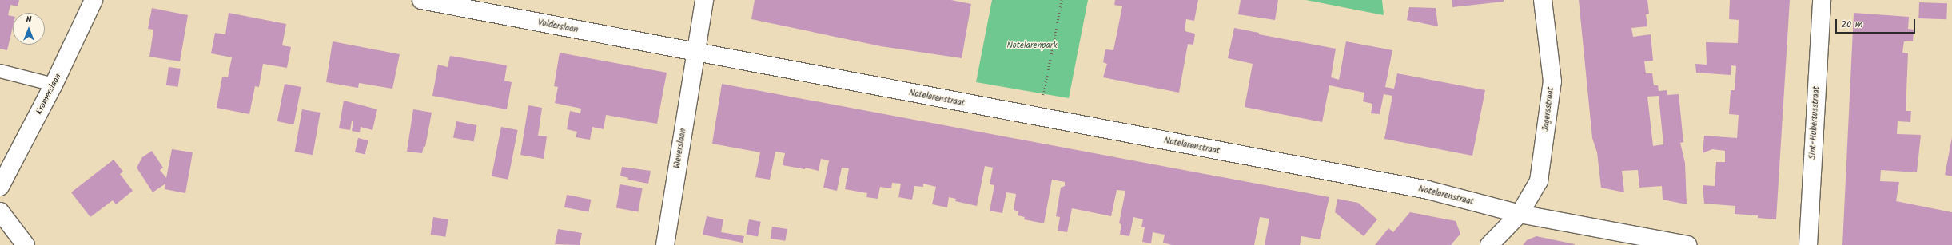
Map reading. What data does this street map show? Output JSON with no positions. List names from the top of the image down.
{
  "streets": {
    "street": [
      "Volderslaan",
      "Kramerslaan",
      "Notelarenstraat",
      "Jagersstraat",
      "Sint-Hubertusstraat",
      "Weverslaan"
    ]
  },
  "crossings": [
    ["Volderslaan", "Notelarenstraat"],
    ["Volderslaan", "Weverslaan"],
    ["Notelarenstraat", "Jagersstraat"],
    ["Notelarenstraat", "Weverslaan"]
  ],
  "parks": ["Notelarenpark"],
  "scale_bar": "20 m",
  "north": "top"
}
